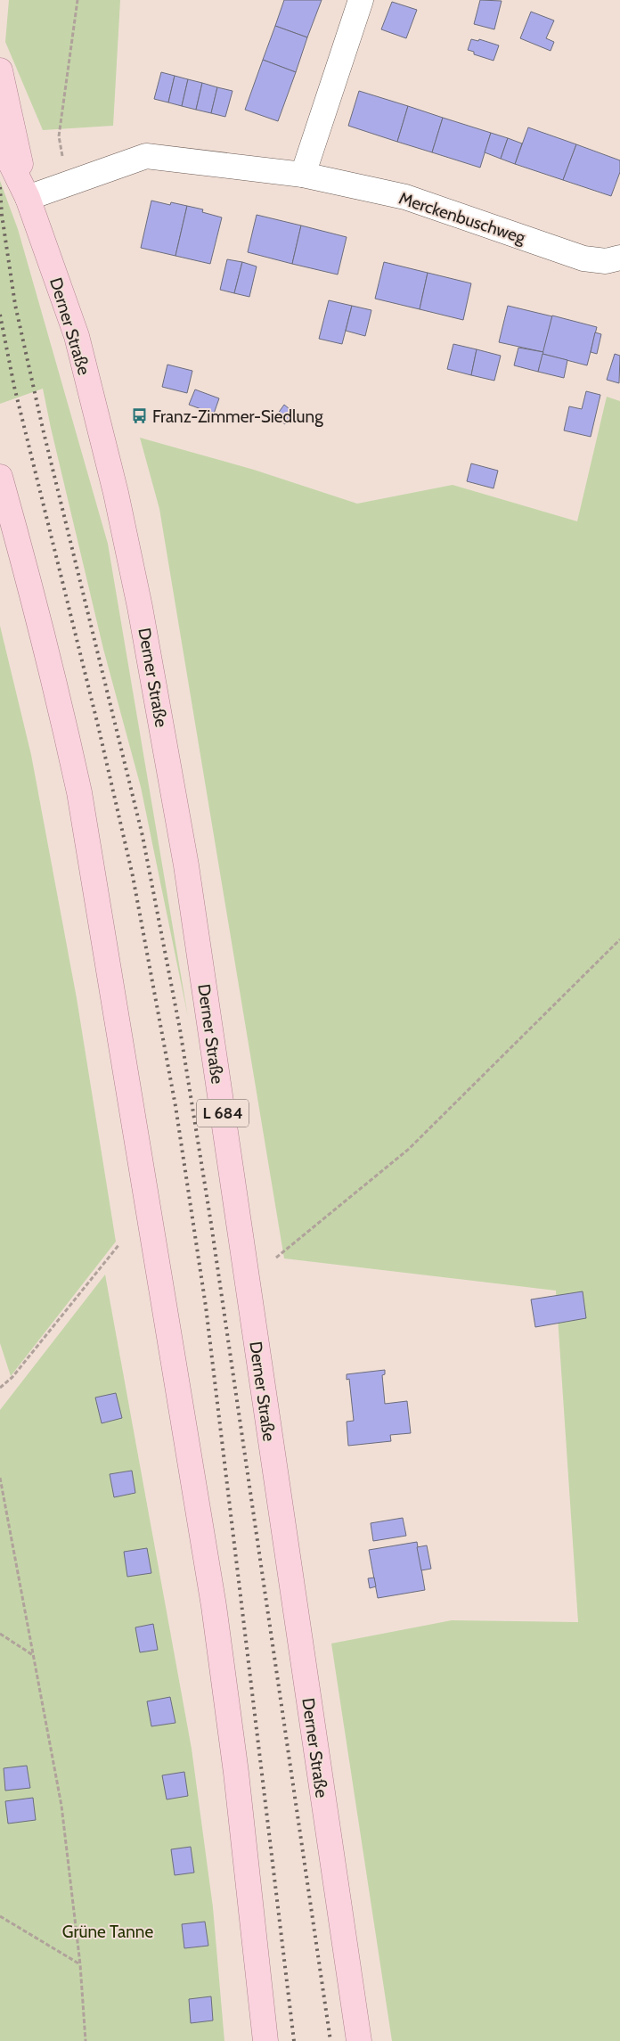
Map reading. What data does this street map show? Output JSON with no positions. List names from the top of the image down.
{
  "streets": {
    "main road": ["Derner Straße", "L 684"],
    "street": ["Merckenbuschweg"]
  },
  "crossings": [
    ["Merckenbuschweg", "Derner Straße"],
    ["Merckenbuschweg", "L 684"],
    ["Derner Straße", "L 684"]
  ],
  "parks": ["Grüne Tanne"],
  "places": {
    "bus stop": ["Franz-Zimmer-Siedlung"]
  }
}
